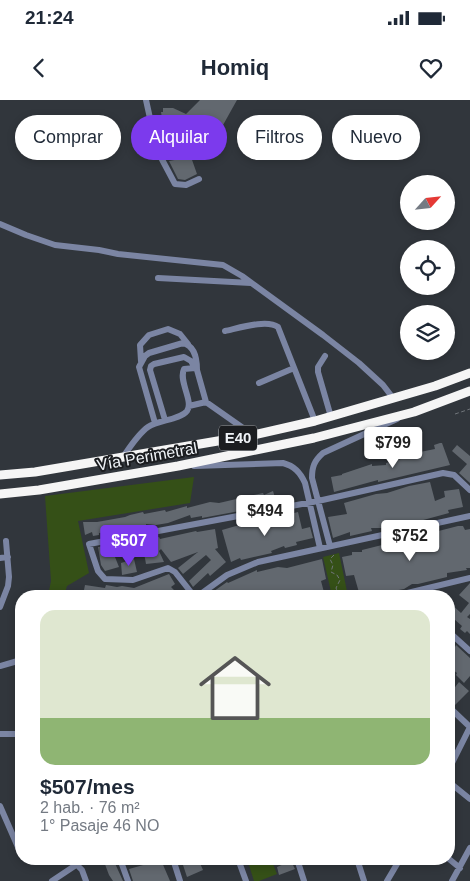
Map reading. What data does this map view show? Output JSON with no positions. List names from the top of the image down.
{
  "streets": {
    "highway": ["E40", "Vía Perimetral"]
  },
  "north": "top right",
  "page": {
    "status": "21:24",
    "header": "Homiq",
    "chip": [
      "Comprar",
      "Alquilar",
      "Filtros",
      "Nuevo"
    ],
    "price": [
      "$799",
      "$494",
      "$752",
      "$507"
    ],
    "list": [
      {
        "name": "$507/mes",
        "note": "2 hab. · 76 m² · 1° Pasaje 46 NO"
      }
    ]
  }
}
